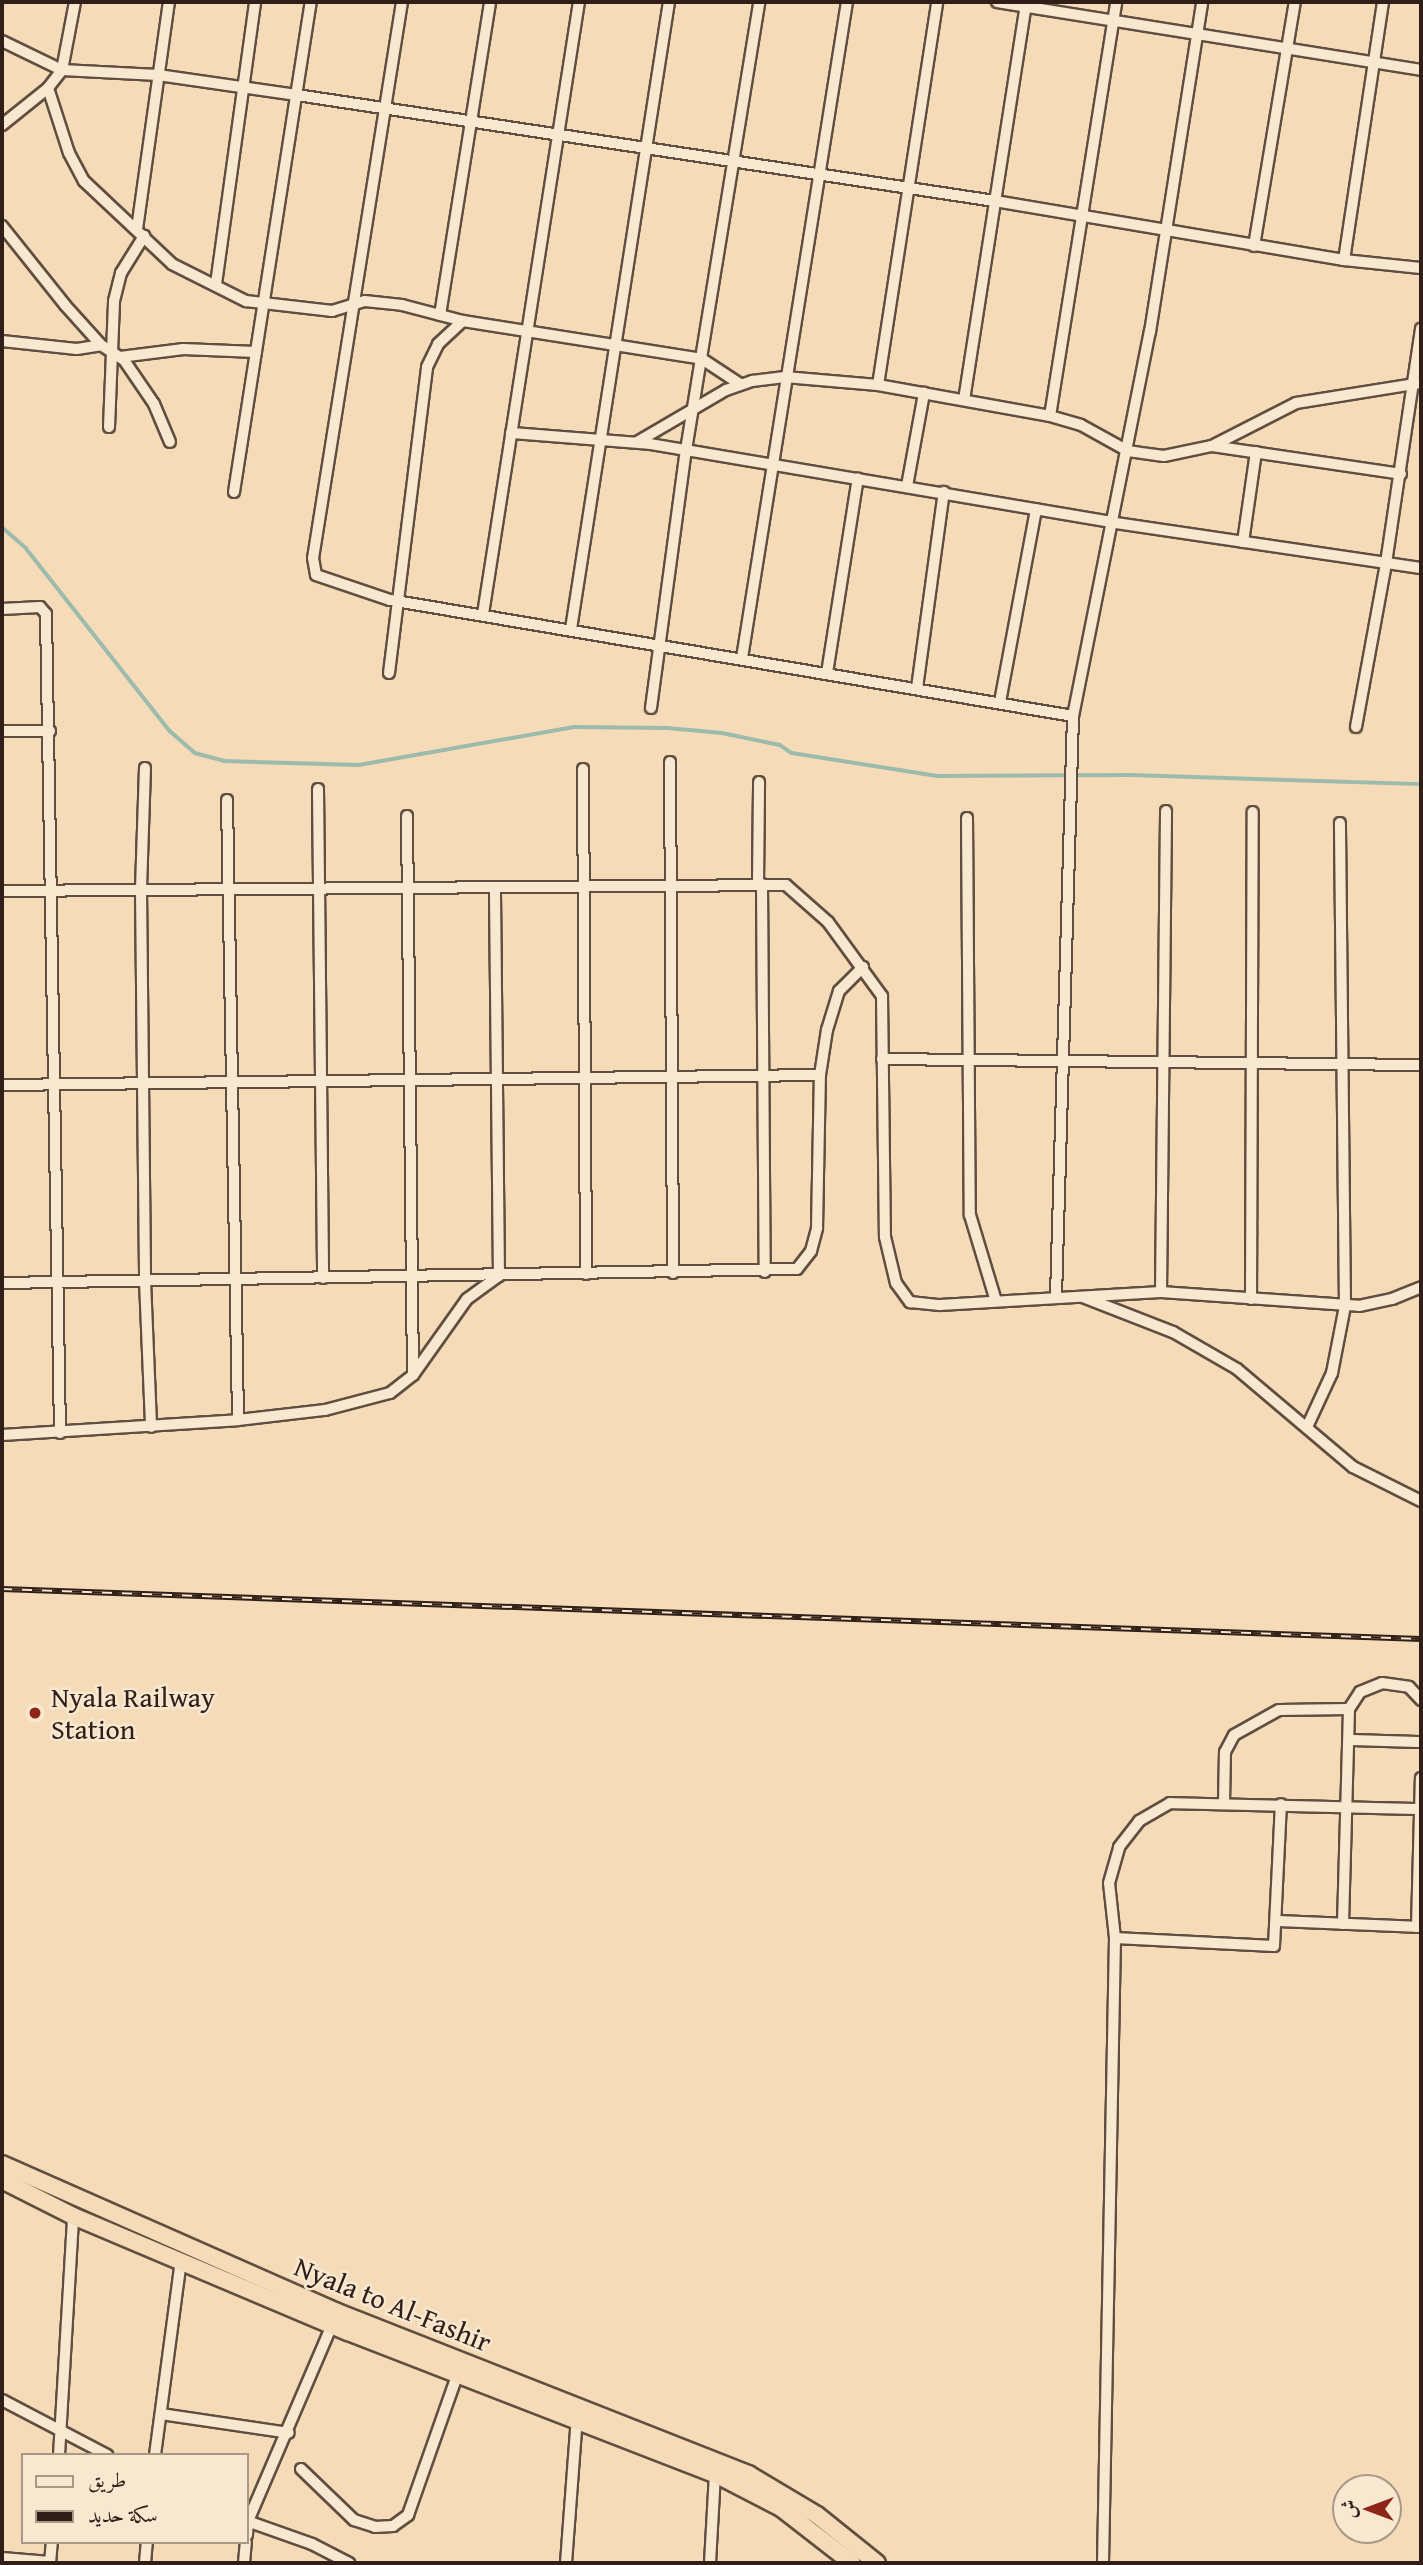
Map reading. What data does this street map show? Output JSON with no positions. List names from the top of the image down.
{
  "streets": {
    "highway": ["Nyala to Al-Fashir"]
  },
  "places": ["Nyala Railway Station"],
  "legend": ["طريق", "سكة حديد"],
  "north": "left"
}
